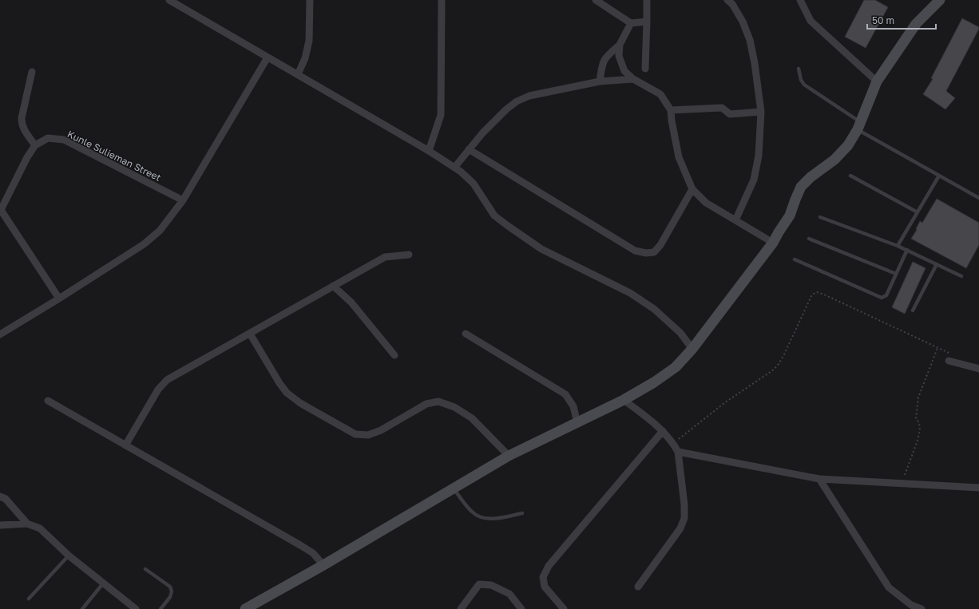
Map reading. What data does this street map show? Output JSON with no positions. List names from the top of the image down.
{
  "streets": {
    "street": ["Kunle Sulieman Street"]
  },
  "scale_bar": "50 m"
}
